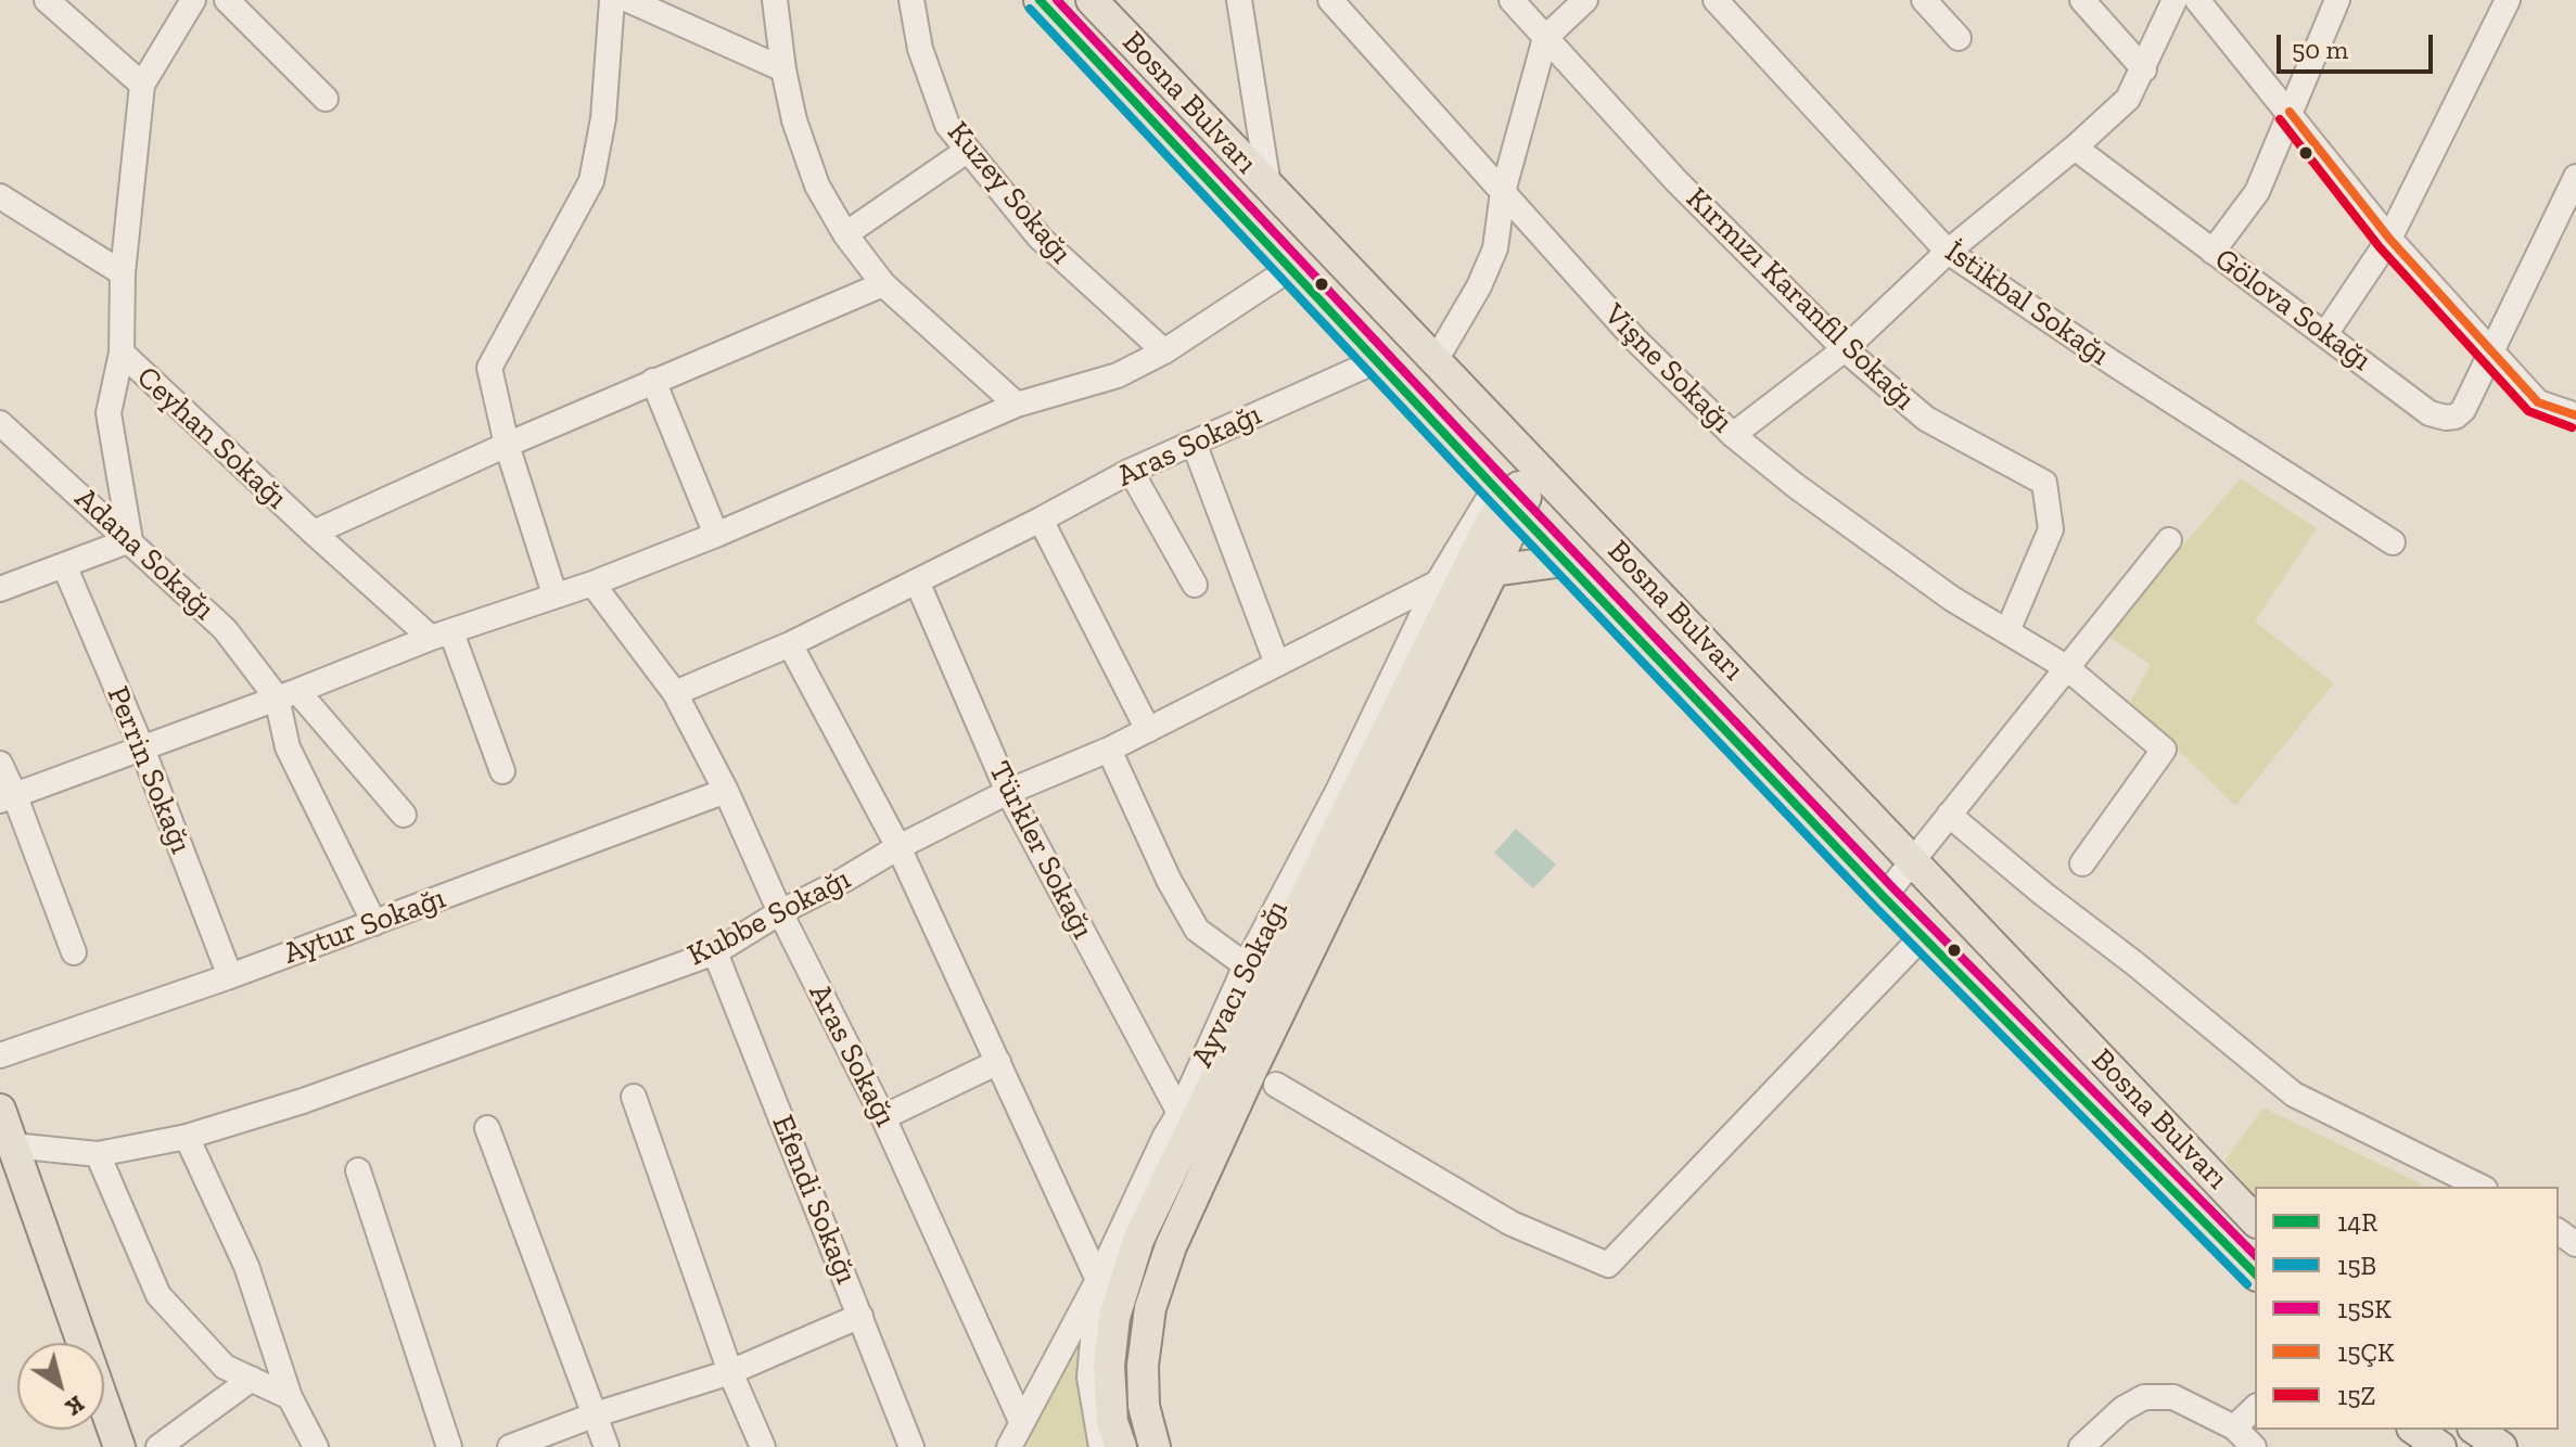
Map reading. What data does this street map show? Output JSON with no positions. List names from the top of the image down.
{
  "streets": {
    "main road": ["Bosna Bulvarı", "Ayvacı Sokağı"],
    "street": [
      "Kuzey Sokağı",
      "Kırmızı Karanfil Sokağı",
      "İstikbal Sokağı",
      "Gölova Sokağı",
      "Vişne Sokağı",
      "Ceyhan Sokağı",
      "Aras Sokağı",
      "Adana Sokağı",
      "Perrin Sokağı",
      "Türkler Sokağı",
      "Kubbe Sokağı",
      "Aytur Sokağı",
      "Efendi Sokağı"
    ]
  },
  "crossings": [
    ["Bosna Bulvarı", "Aras Sokağı"],
    ["Bosna Bulvarı", "Ayvacı Sokağı"],
    ["Kırmızı Karanfil Sokağı", "Vişne Sokağı"],
    ["Aras Sokağı", "Türkler Sokağı"],
    ["Aras Sokağı", "Kubbe Sokağı"],
    ["Aras Sokağı", "Aytur Sokağı"],
    ["Aras Sokağı", "Ayvacı Sokağı"],
    ["Perrin Sokağı", "Aytur Sokağı"],
    ["Türkler Sokağı", "Kubbe Sokağı"],
    ["Türkler Sokağı", "Ayvacı Sokağı"],
    ["Kubbe Sokağı", "Ayvacı Sokağı"],
    ["Kubbe Sokağı", "Efendi Sokağı"]
  ],
  "lines": [
    "transit line 14R",
    "transit line 15SK",
    "transit line 15B",
    "transit line 15ÇK",
    "transit line 15Z"
  ],
  "legend": [
    "14R",
    "15B",
    "15SK",
    "15ÇK",
    "15Z"
  ],
  "scale_bar": "50 m",
  "north": "bottom right"
}
